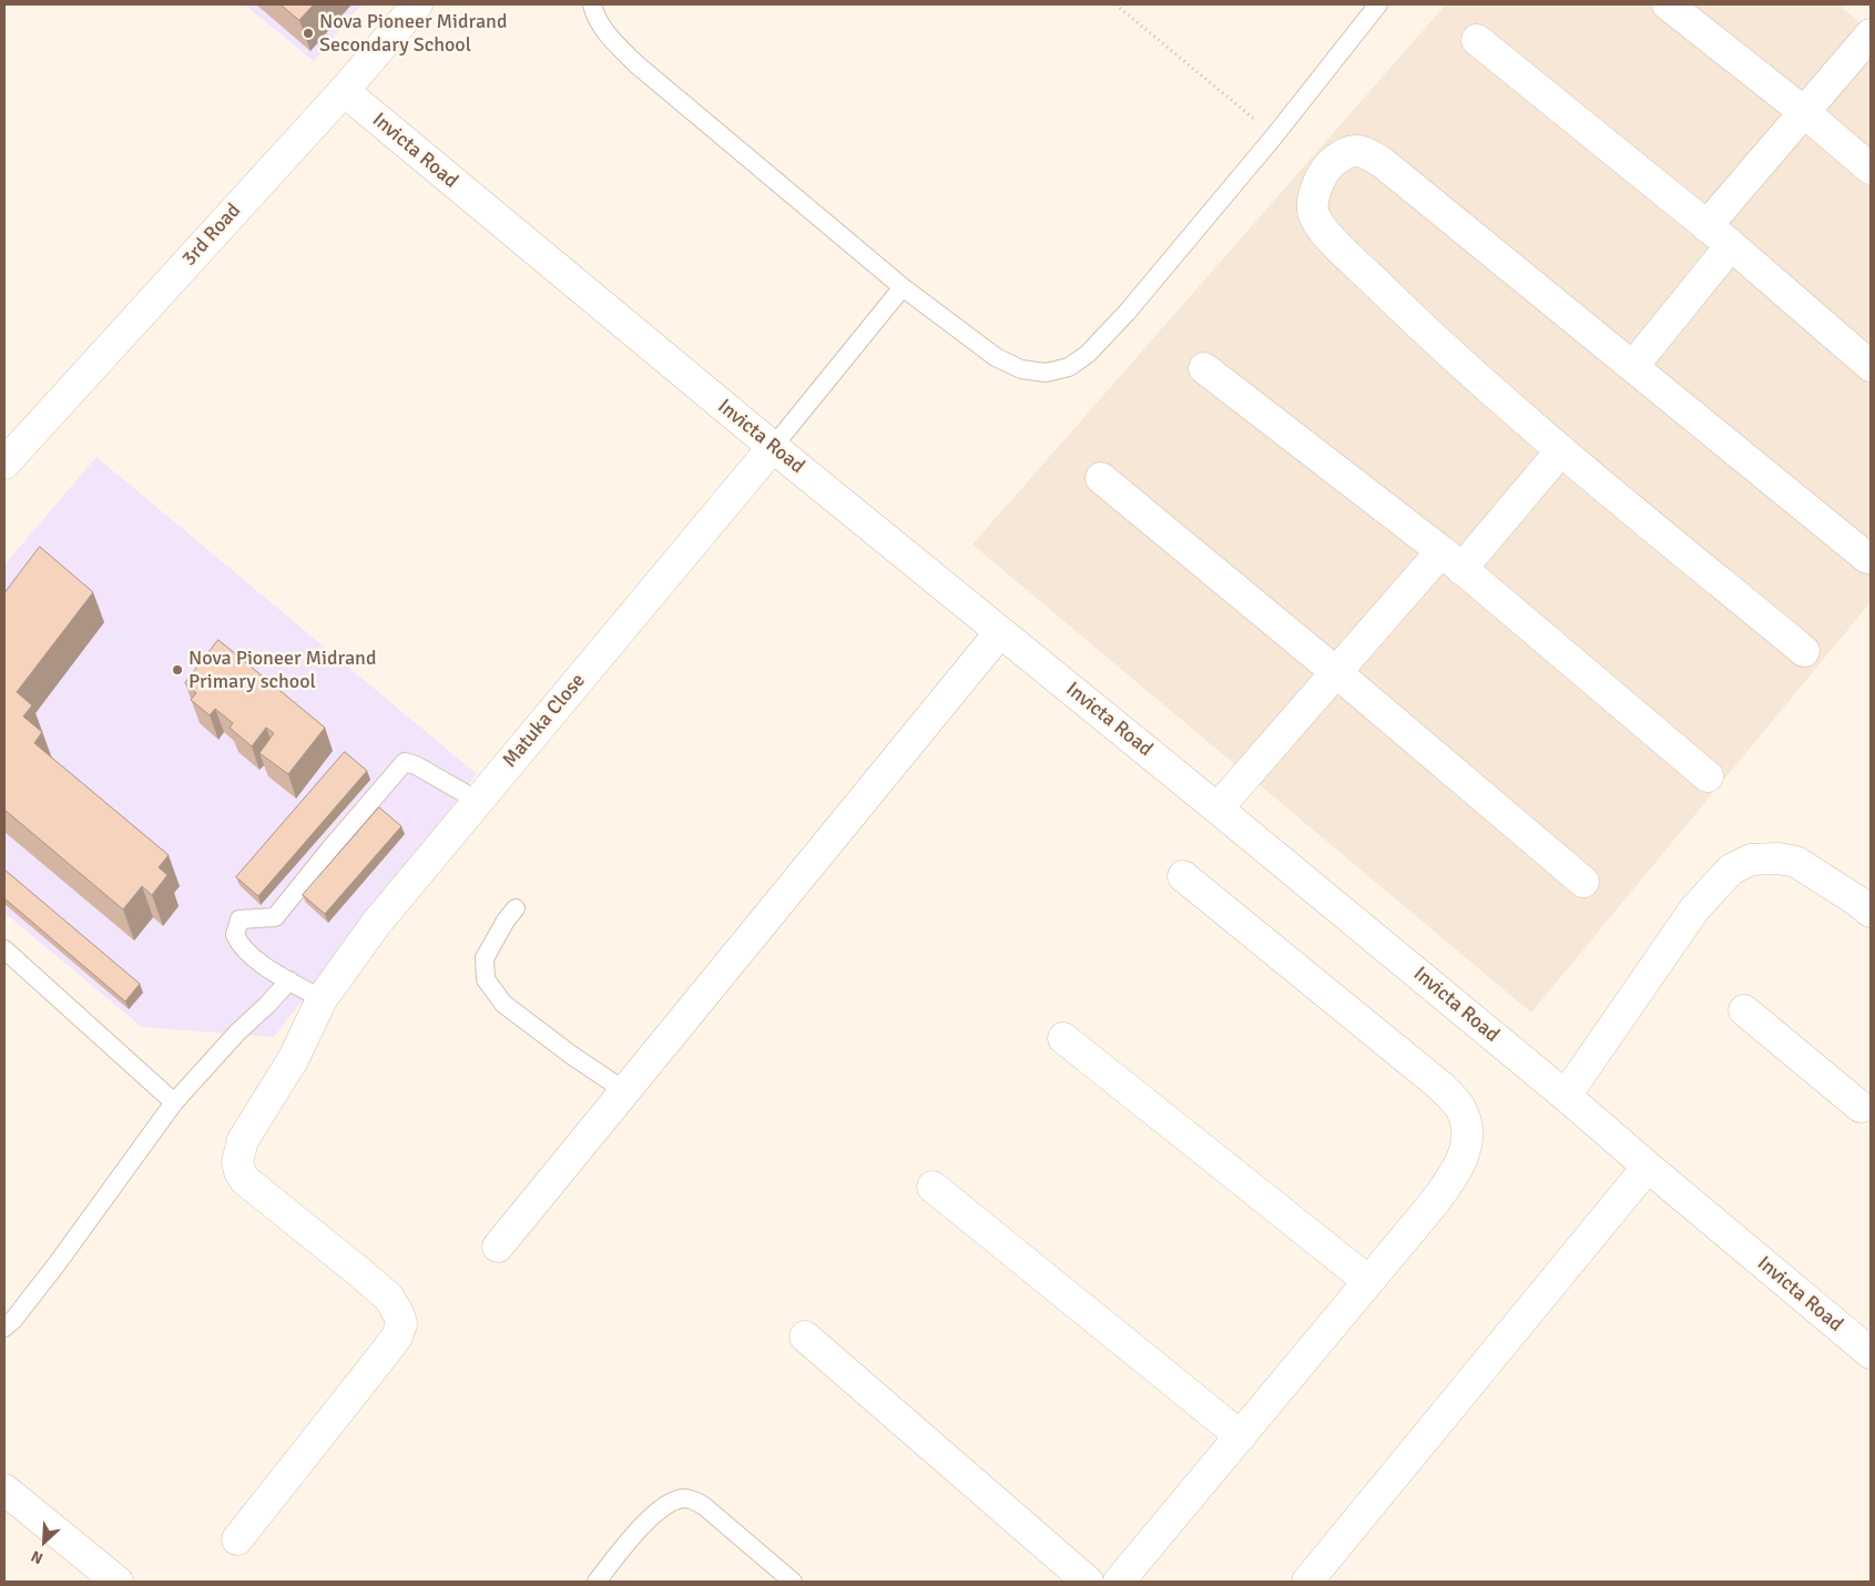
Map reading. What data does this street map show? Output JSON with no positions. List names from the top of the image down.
{
  "streets": {
    "street": ["Invicta Road", "3rd Road", "Matuka Close"]
  },
  "crossings": [
    ["Invicta Road", "3rd Road"],
    ["Invicta Road", "Matuka Close"]
  ],
  "places": ["Nova Pioneer Midrand Secondary School", "Nova Pioneer Midrand Primary school"],
  "north": "bottom left"
}
